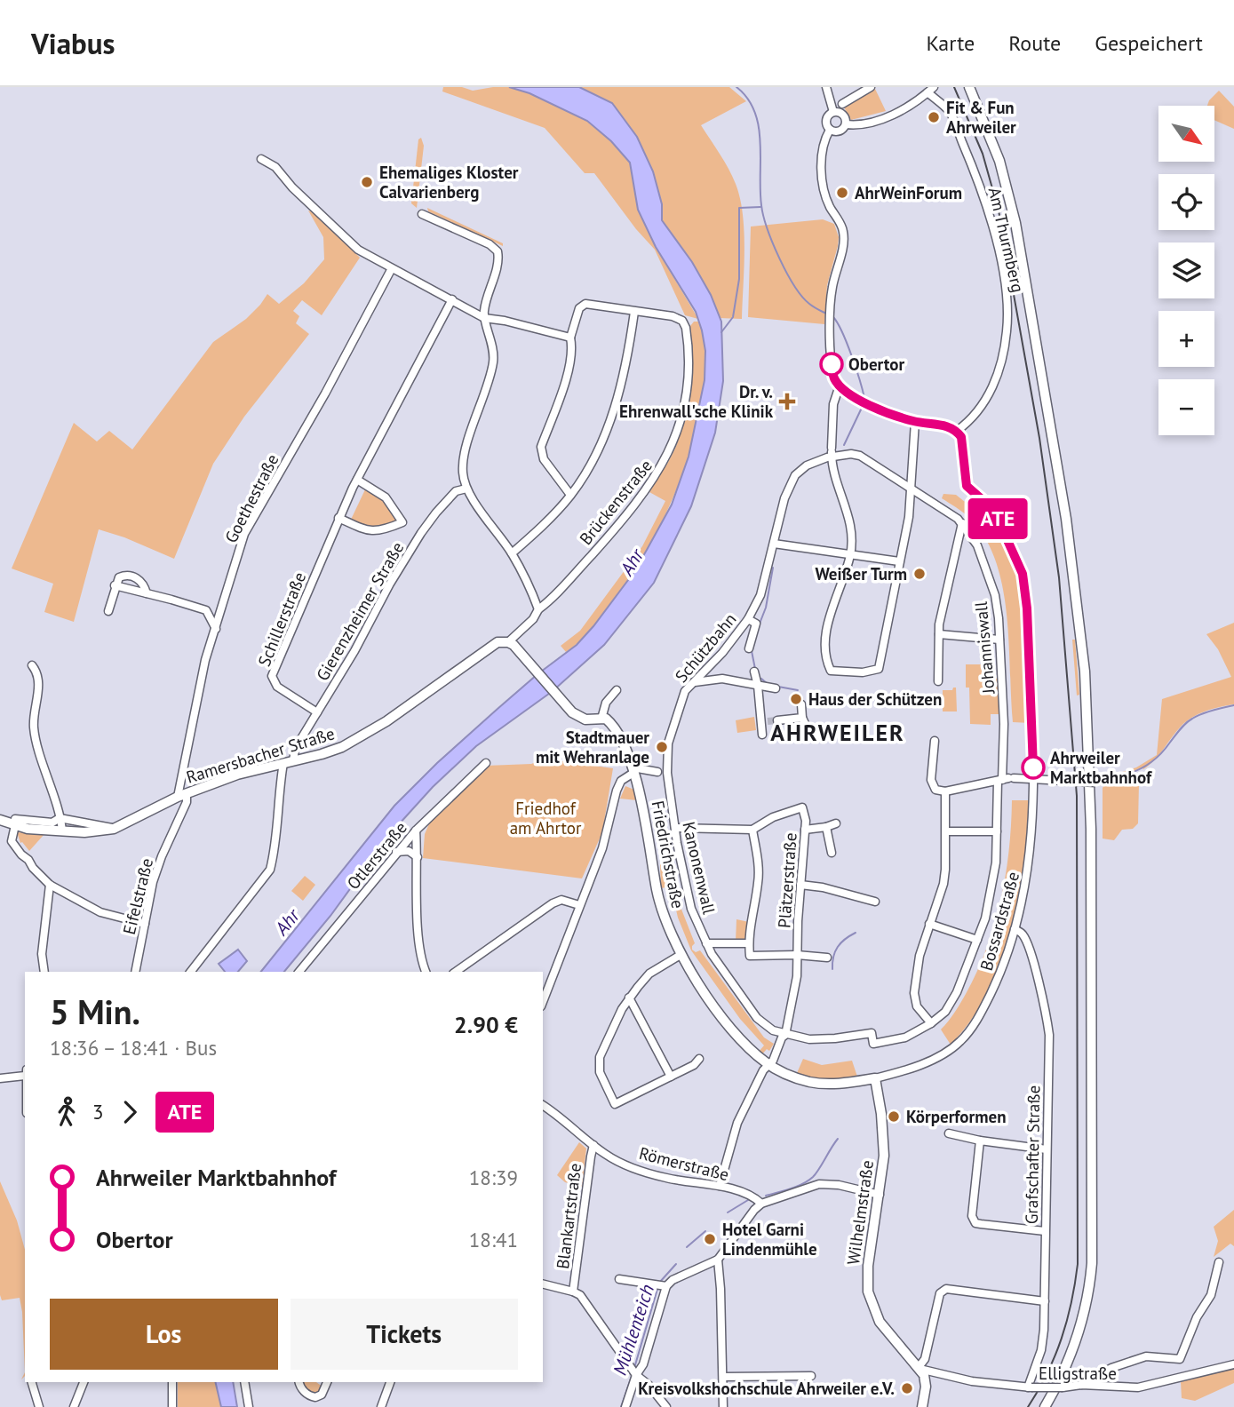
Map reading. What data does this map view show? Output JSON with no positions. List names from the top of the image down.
{
  "streets": {
    "main road": ["Ramersbacher Straße", "Friedrichstraße", "Wilhelmstraße"],
    "street": [
      "Am Thurmberg",
      "Goethestraße",
      "Brückenstraße",
      "Gierenzheimer Straße",
      "Schillerstraße",
      "Schützbahn",
      "Johanniswall",
      "Otlerstraße",
      "Kanonenwall",
      "Plätzerstraße",
      "Eifelstraße",
      "Bossardstraße",
      "Grafschafter Straße",
      "Römerstraße",
      "Blankartstraße",
      "Elligstraße"
    ]
  },
  "crossings": [
    ["Am Thurmberg", "Bossardstraße"],
    ["Goethestraße", "Ramersbacher Straße"],
    ["Brückenstraße", "Ramersbacher Straße"],
    ["Gierenzheimer Straße", "Schillerstraße"],
    ["Gierenzheimer Straße", "Ramersbacher Straße"],
    ["Schützbahn", "Johanniswall"],
    ["Schützbahn", "Kanonenwall"],
    ["Johanniswall", "Kanonenwall"],
    ["Ramersbacher Straße", "Eifelstraße"],
    ["Friedrichstraße", "Plätzerstraße"],
    ["Friedrichstraße", "Bossardstraße"],
    ["Friedrichstraße", "Wilhelmstraße"],
    ["Kanonenwall", "Plätzerstraße"],
    ["Plätzerstraße", "Römerstraße"],
    ["Bossardstraße", "Grafschafter Straße"],
    ["Bossardstraße", "Wilhelmstraße"],
    ["Grafschafter Straße", "Elligstraße"],
    ["Römerstraße", "Blankartstraße"],
    ["Wilhelmstraße", "Elligstraße"]
  ],
  "districts": ["AHRWEILER"],
  "water": ["Ahr", "Mühlenteich"],
  "parks": ["Friedhof am Ahrtor"],
  "places": {
    "other": [
      "Fit & Fun Ahrweiler",
      "Ehemaliges Kloster Calvarienberg",
      "AhrWeinForum",
      "Obertor",
      "Weißer Turm",
      "Haus der Schützen",
      "Stadtmauer mit Wehranlage",
      "Ahrweiler Marktbahnhof",
      "Körperformen",
      "Hotel Garni Lindenmühle",
      "Kreisvolkshochschule Ahrweiler e.V."
    ],
    "health": ["Dr. v. Ehrenwall'sche Klinik"]
  },
  "lines": ["bus line ATE"],
  "north": "bottom right",
  "page": {
    "header": "Viabus",
    "nav": ["Karte", "Route", "Gespeichert"],
    "on_map": "ATE",
    "map_buttons": ["+", "−"],
    "heading": ["5 Min.", "18:36 – 18:41 · Bus", "2.90 €"],
    "legs": ["3", "ATE"],
    "list": [
      {
        "name": "Ahrweiler Marktbahnhof",
        "value": "18:39"
      },
      {
        "name": "Obertor",
        "value": "18:41"
      }
    ],
    "buttons": ["Los", "Tickets"]
  }
}
